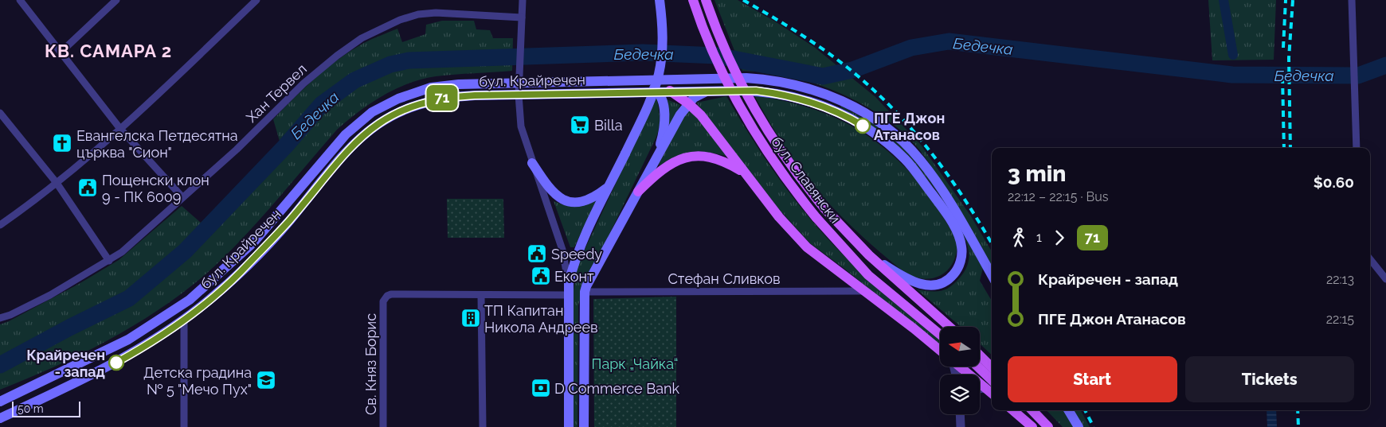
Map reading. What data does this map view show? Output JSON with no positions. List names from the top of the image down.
{
  "streets": {
    "main road": ["бул. Крайречен", "бул. Славянски"],
    "street": ["Хан Тервел", "Стефан Сливков", "Св. Княз Борис"]
  },
  "crossings": [
    ["бул. Крайречен", "бул. Славянски"]
  ],
  "districts": ["КВ. САМАРА 2"],
  "water": ["Бедечка"],
  "parks": ["Парк „Чайка“"],
  "places": {
    "supermarket": ["Billa"],
    "other": ["ПГЕ Джон Атанасов", "Крайречен - запад"],
    "church": ["Евангелска Петдесятна църква \"Сион\""],
    "public building": ["Пощенски клон 9 - ПК 6009", "Speedy", "Еконт"],
    "building": ["ТП Капитан Никола Андреев"],
    "school or university": ["Детска градина № 5 \"Мечо Пух\""],
    "bank": ["D Commerce Bank"]
  },
  "lines": ["bus line 71"],
  "scale_bar": "50 m",
  "north": "left",
  "page": {
    "on_map": "71",
    "heading": ["3 min", "22:12 – 22:15 · Bus", "$0.60"],
    "legs": ["1", "71"],
    "list": [
      {
        "name": "Крайречен - запад",
        "value": "22:13"
      },
      {
        "name": "ПГЕ Джон Атанасов",
        "value": "22:15"
      }
    ],
    "buttons": ["Start", "Tickets"],
    "scale": "50 m"
  }
}
